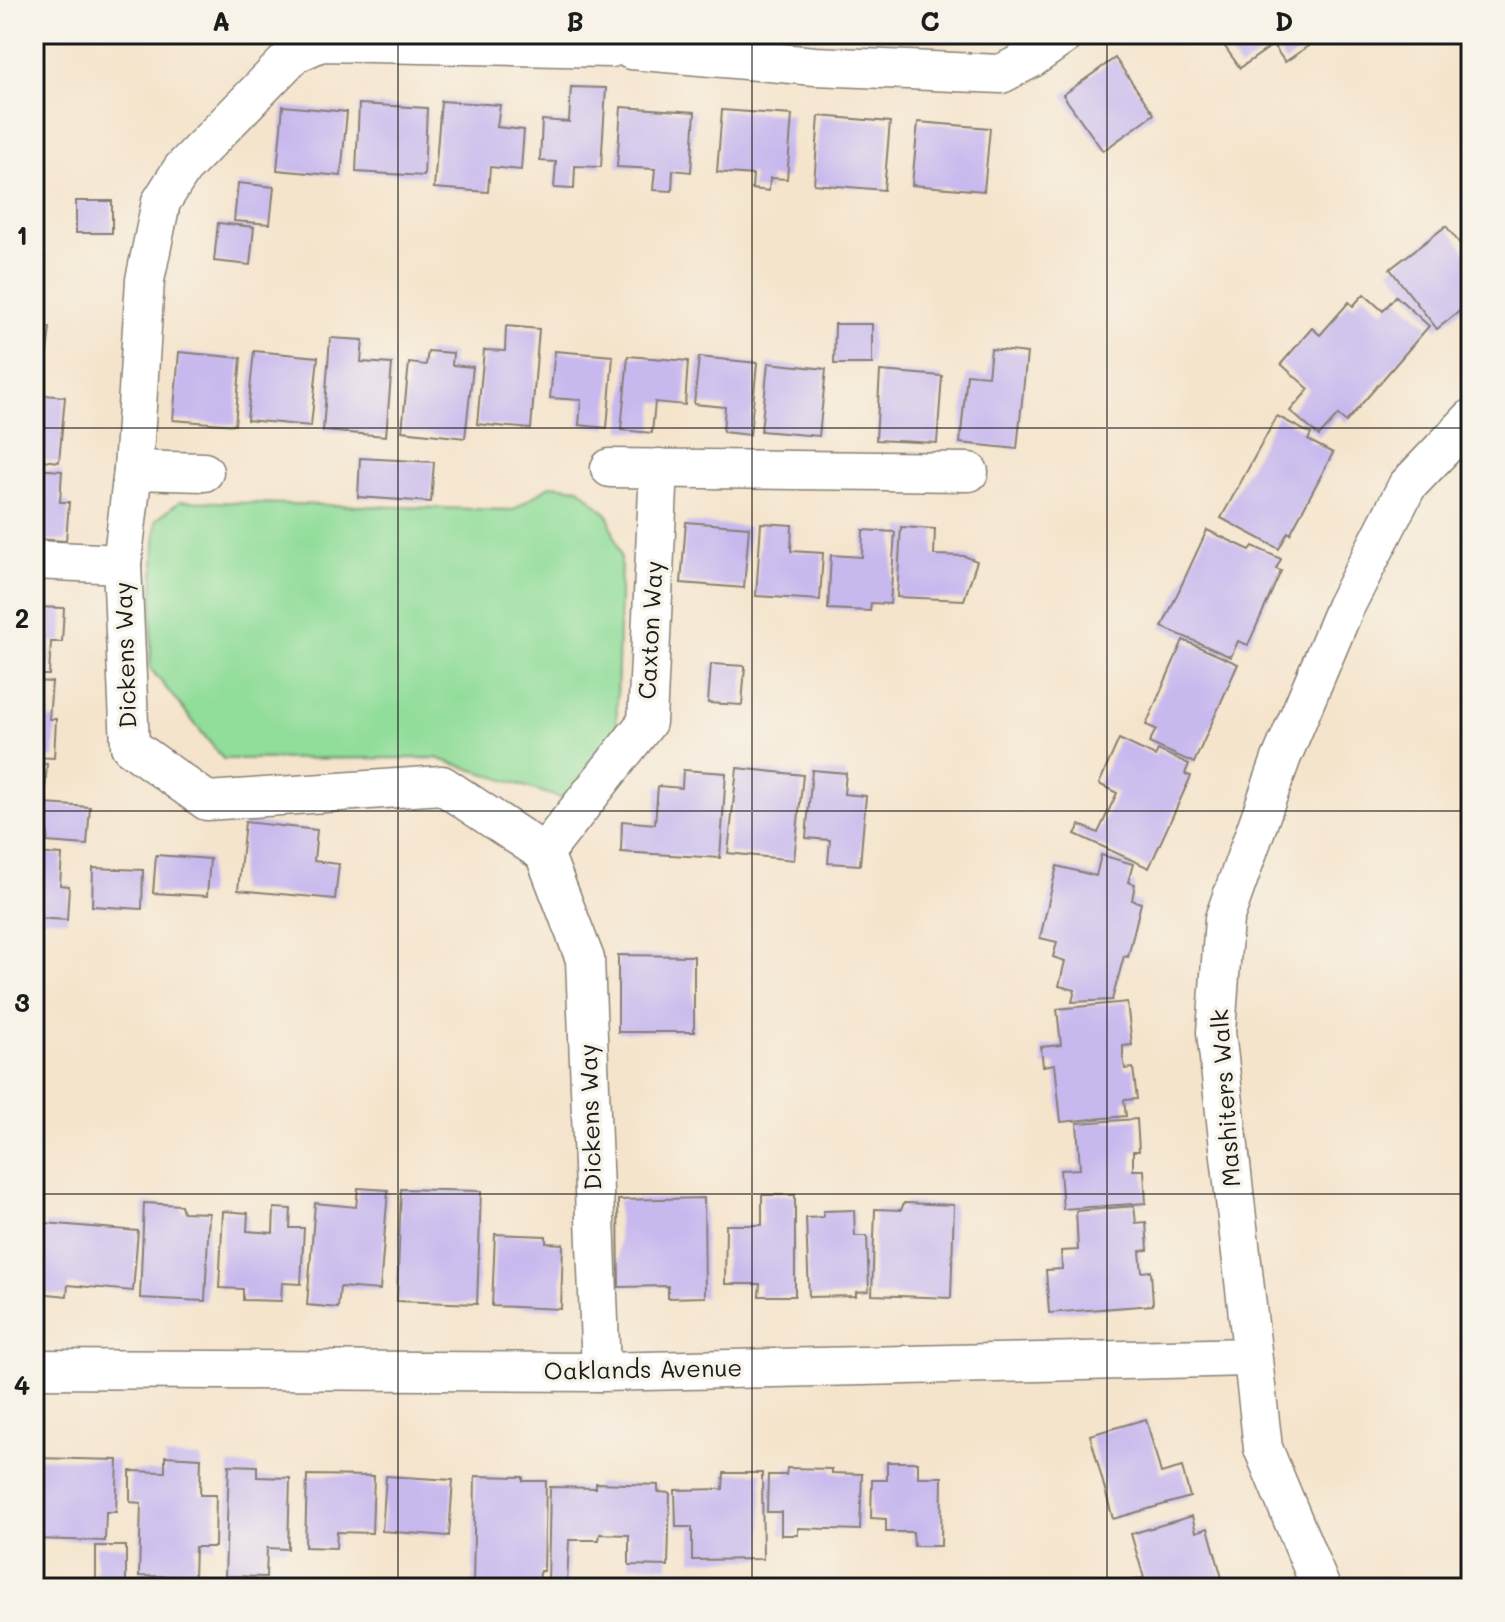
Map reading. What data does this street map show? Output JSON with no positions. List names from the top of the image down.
{
  "streets": {
    "street": [
      "Caxton Way",
      "Dickens Way",
      "Mashiters Walk",
      "Oaklands Avenue"
    ]
  },
  "crossings": [
    ["Caxton Way", "Dickens Way"],
    ["Dickens Way", "Oaklands Avenue"],
    ["Mashiters Walk", "Oaklands Avenue"]
  ],
  "grid": {
    "columns": [
      "A",
      "B",
      "C",
      "D"
    ],
    "rows": [
      "1",
      "2",
      "3",
      "4"
    ]
  }
}
